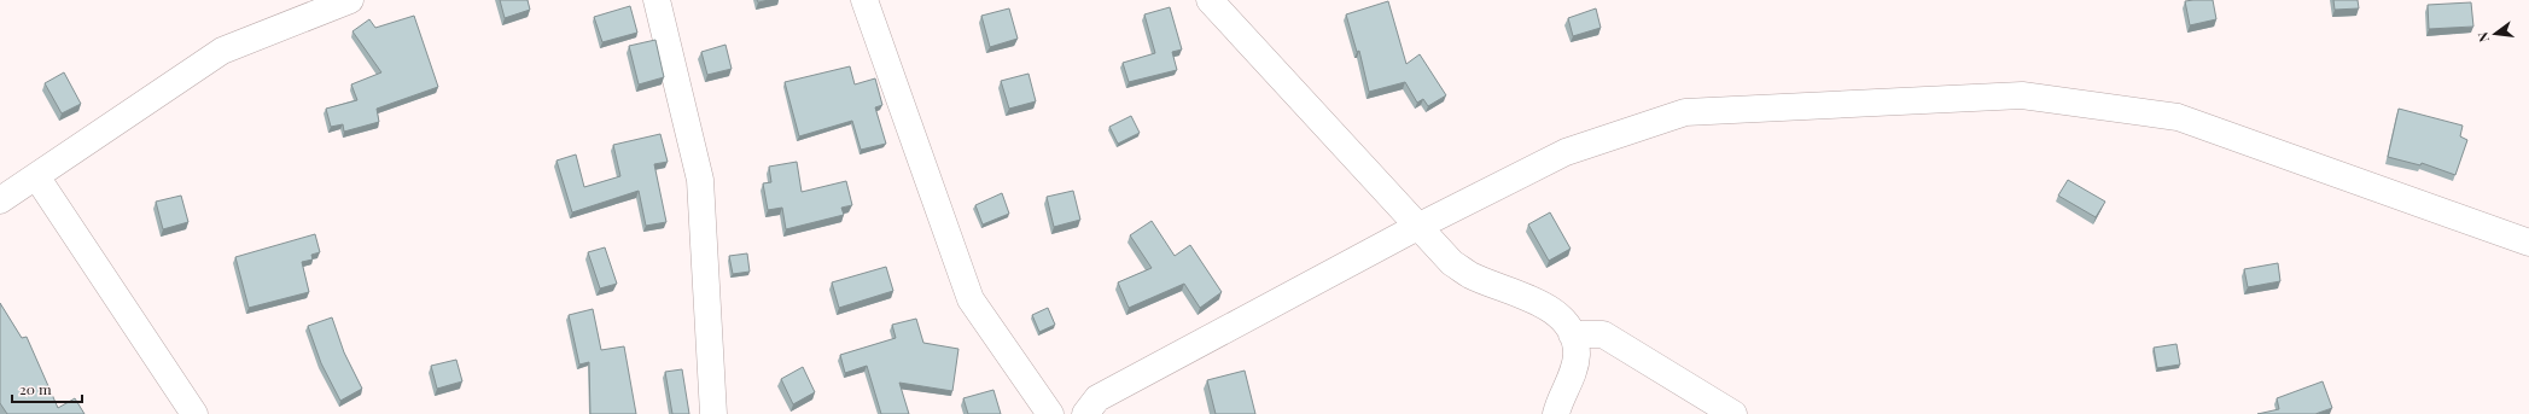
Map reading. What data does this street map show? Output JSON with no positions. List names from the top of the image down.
{
  "scale_bar": "20 m",
  "north": "left"
}
